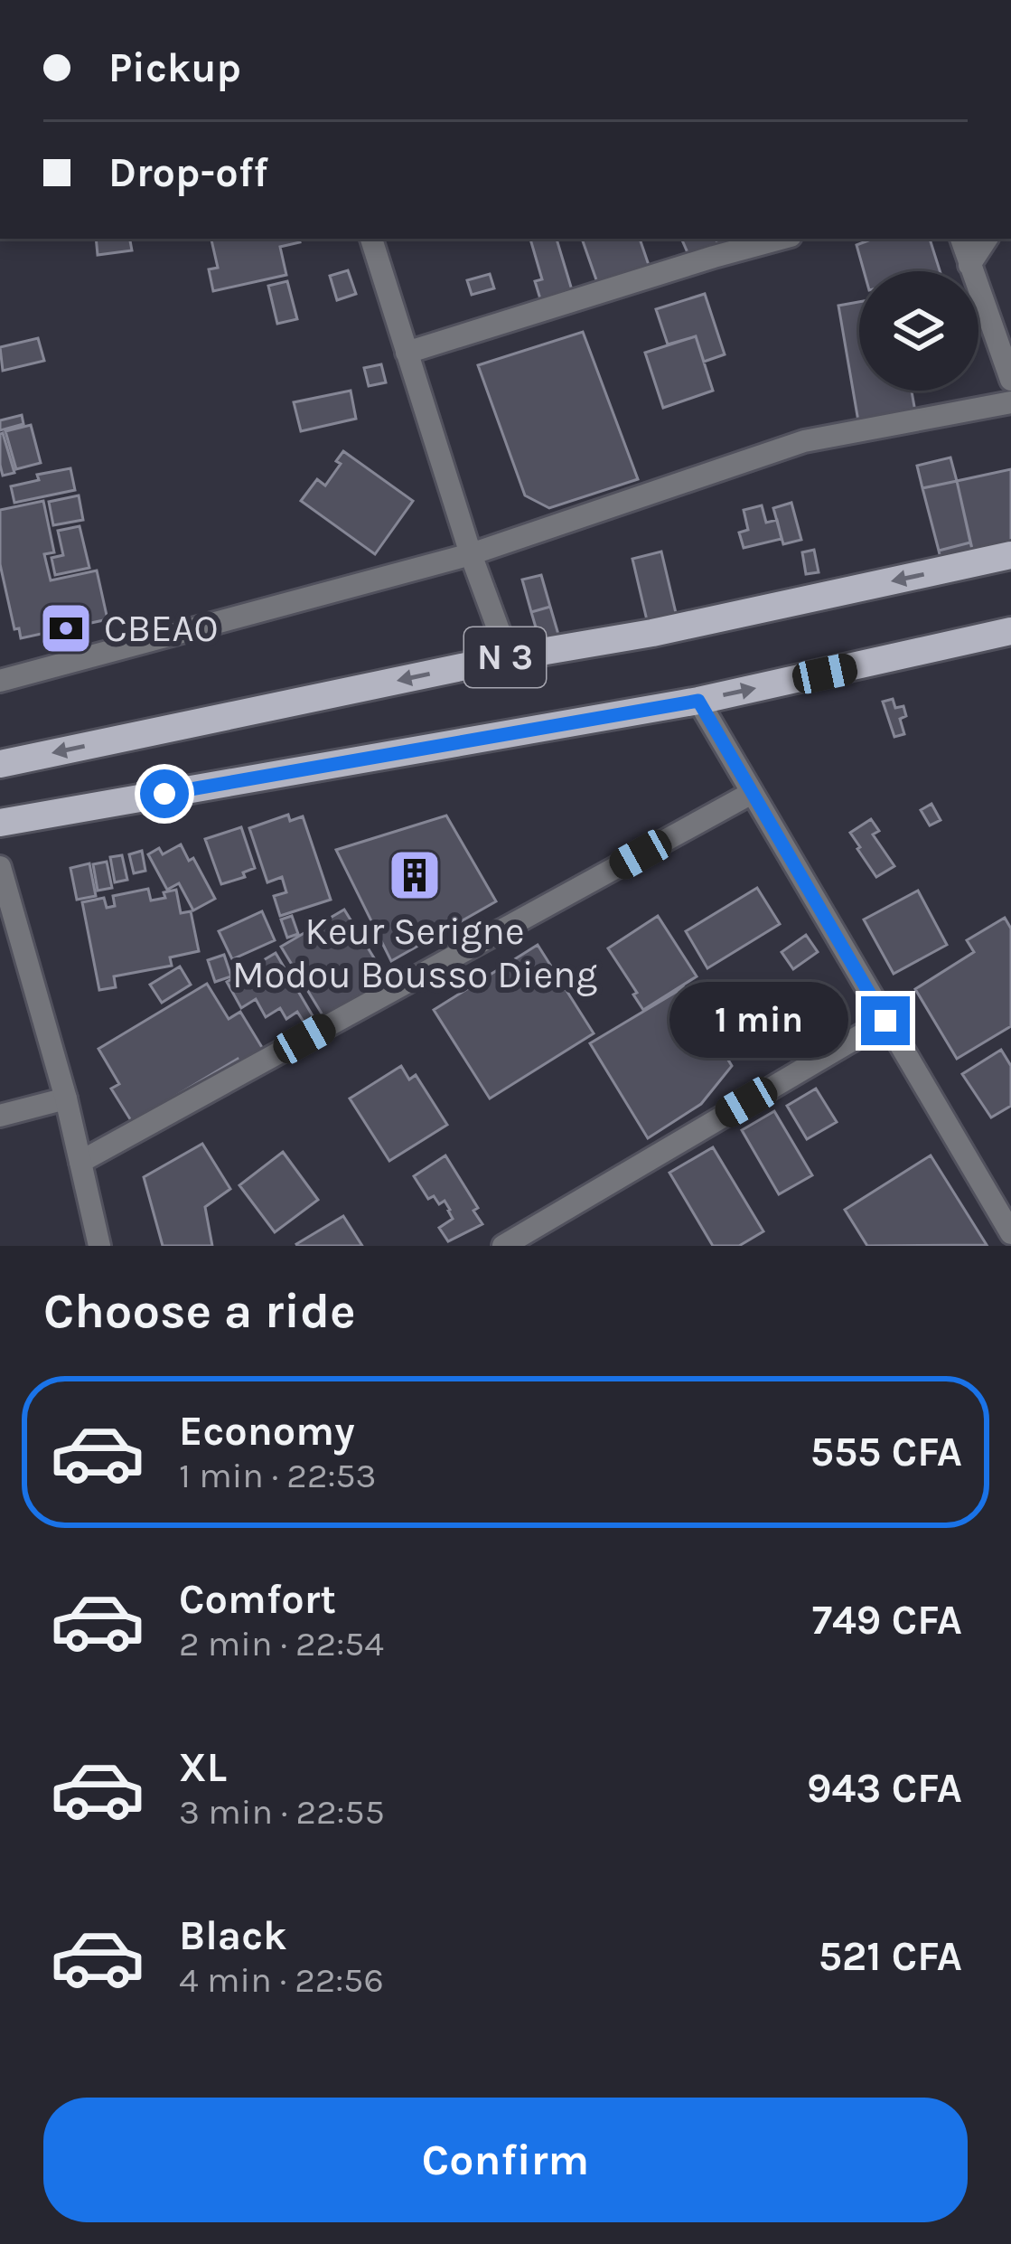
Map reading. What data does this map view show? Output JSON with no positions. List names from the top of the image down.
{
  "streets": {
    "main road": ["N 3"]
  },
  "places": {
    "bank": ["CBEAO"],
    "building": ["Keur Serigne Modou Bousso Dieng"]
  },
  "page": {
    "banner": ["Pickup", "Drop-off"],
    "bubble": "1 min",
    "heading": "Choose a ride",
    "list": [
      {
        "name": "Economy",
        "note": "1 min · 22:53",
        "value": "555 CFA"
      },
      {
        "name": "Comfort",
        "note": "2 min · 22:54",
        "value": "749 CFA"
      },
      {
        "name": "XL",
        "note": "3 min · 22:55",
        "value": "943 CFA"
      },
      {
        "name": "Black",
        "note": "4 min · 22:56",
        "value": "521 CFA"
      }
    ],
    "buttons": "Confirm"
  }
}
